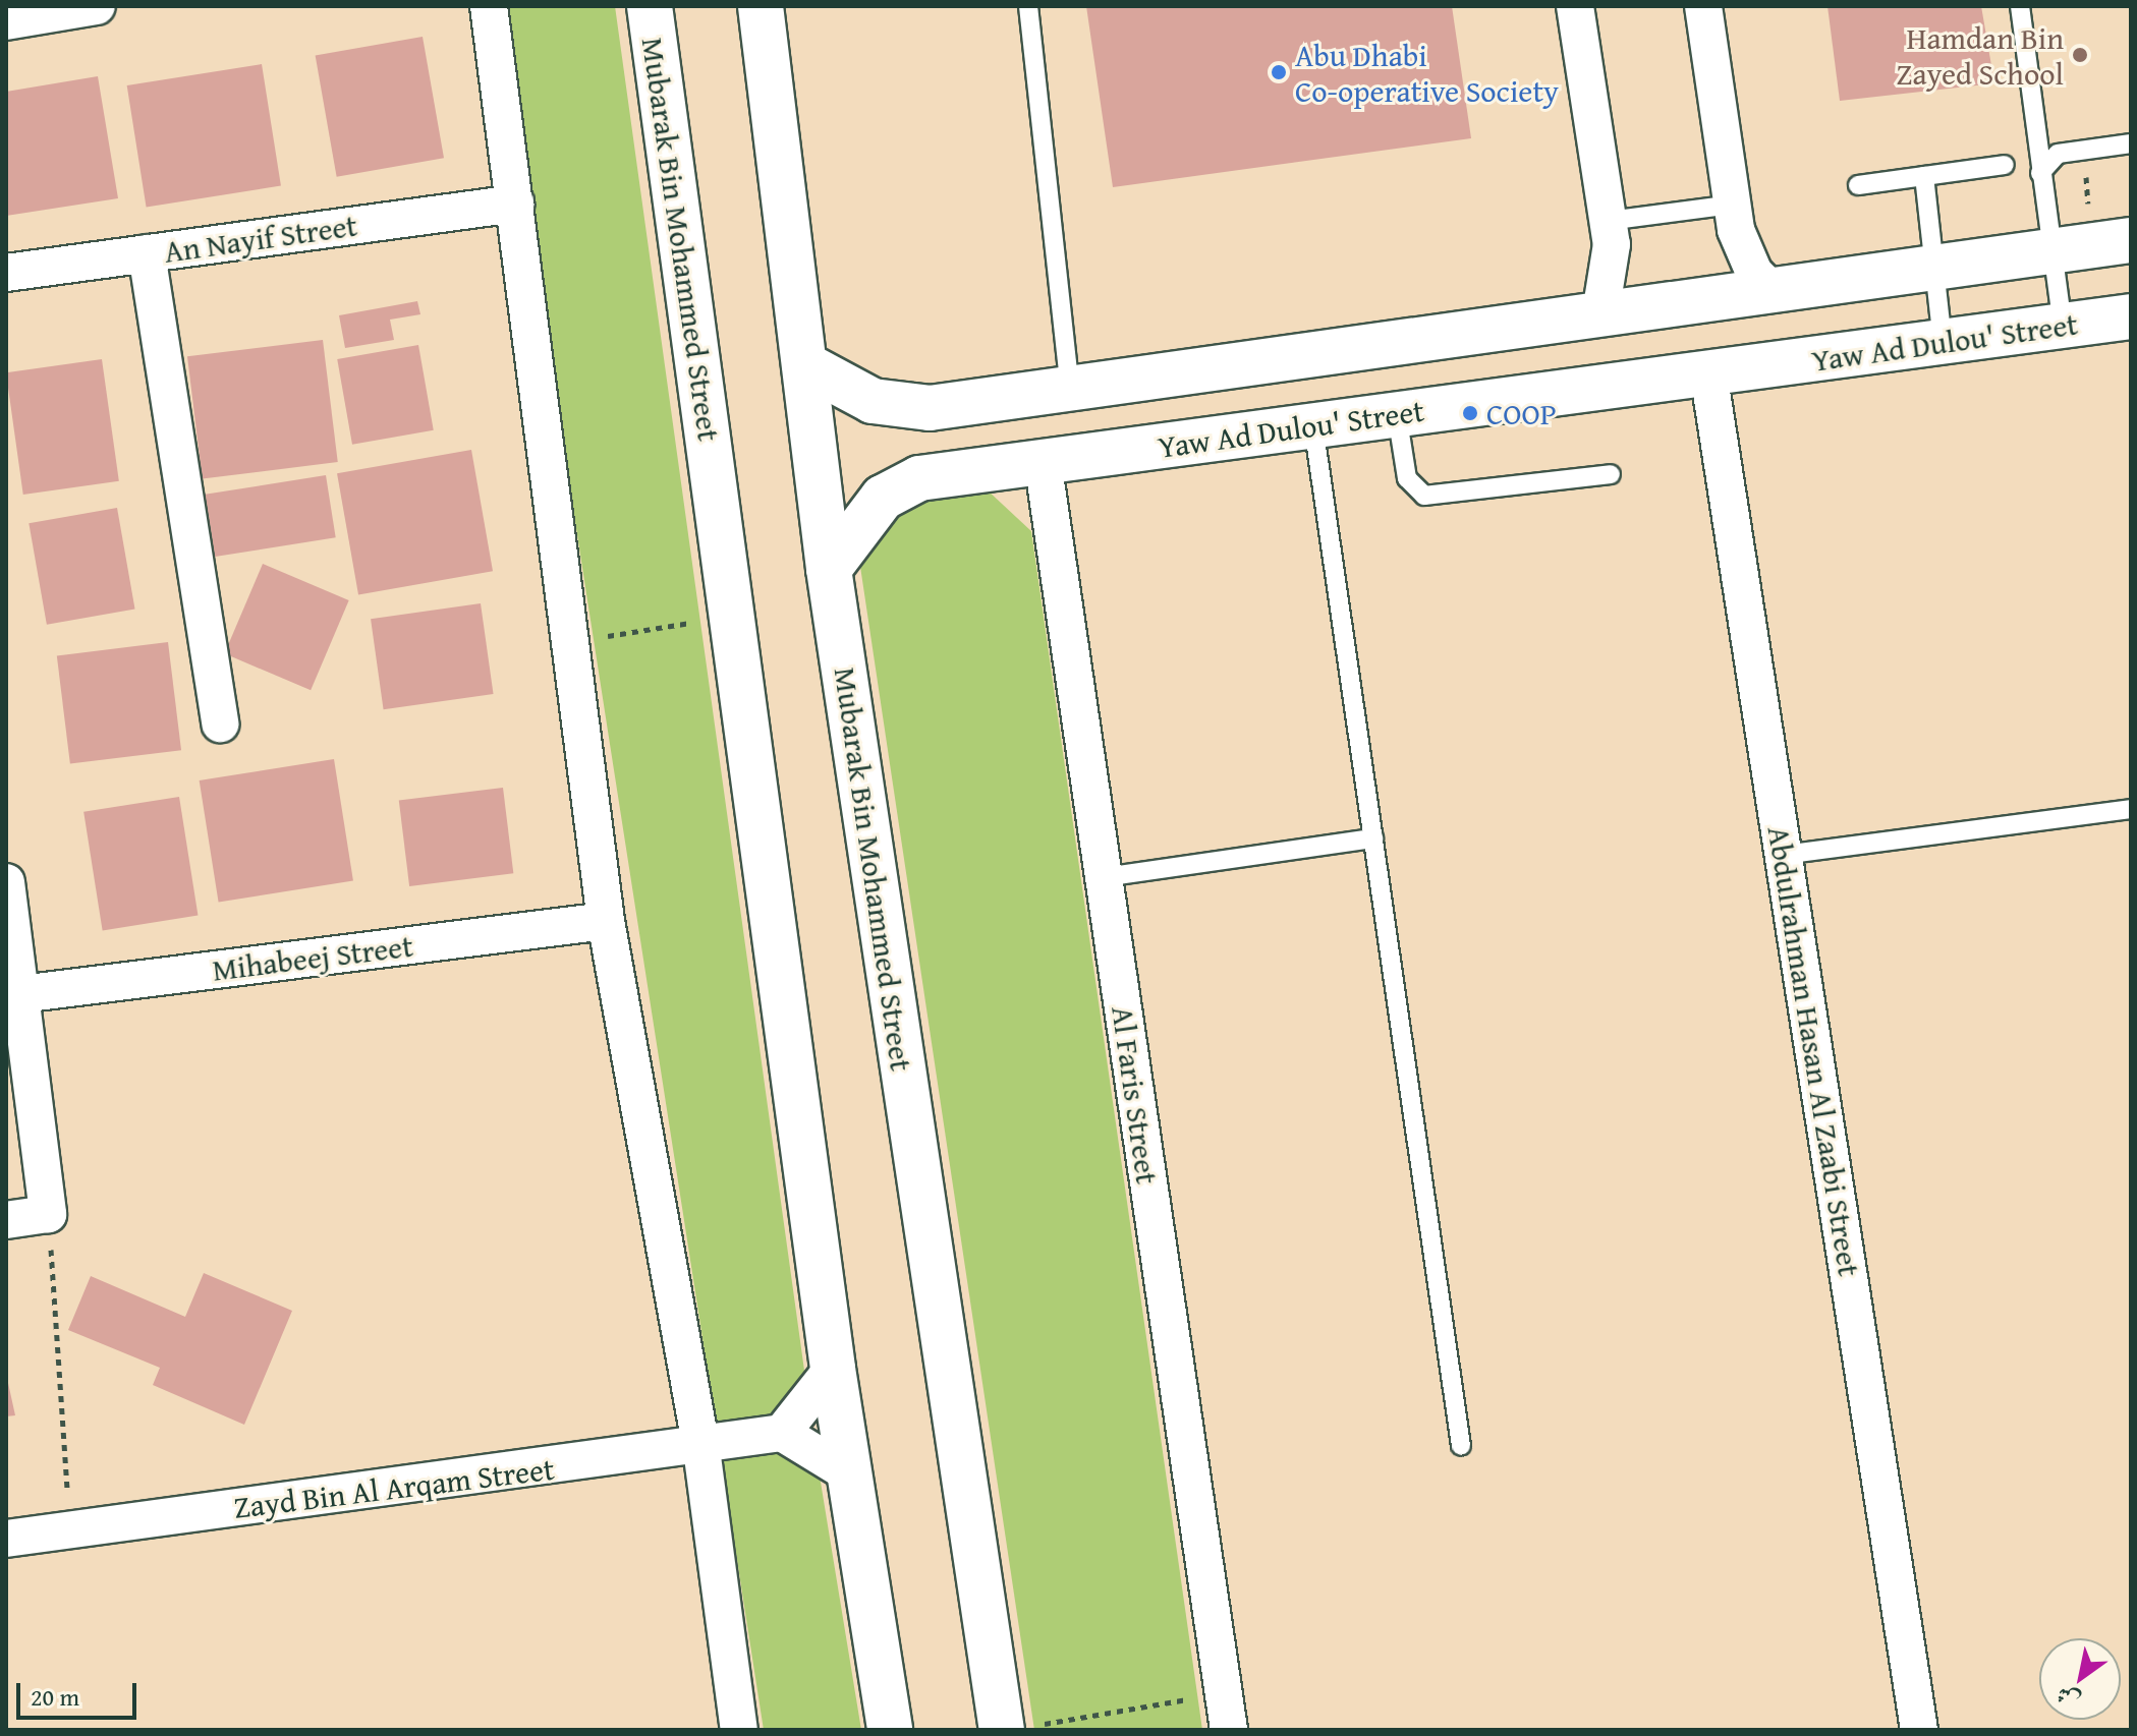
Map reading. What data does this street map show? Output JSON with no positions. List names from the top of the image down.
{
  "streets": {
    "main road": ["Mubarak Bin Mohammed Street", "Yaw Ad Dulou' Street"],
    "street": [
      "An Nayif Street",
      "Mihabeej Street",
      "Abdulrahman Hasan Al Zaabi Street",
      "Al Faris Street",
      "Zayd Bin Al Arqam Street"
    ]
  },
  "crossings": [
    ["Mubarak Bin Mohammed Street", "Yaw Ad Dulou' Street"],
    ["Yaw Ad Dulou' Street", "Abdulrahman Hasan Al Zaabi Street"],
    ["Yaw Ad Dulou' Street", "Al Faris Street"]
  ],
  "places": ["Hamdan Bin Zayed School", "Abu Dhabi Co-operative Society", "COOP"],
  "scale_bar": "20 m",
  "north": "bottom left"
}
